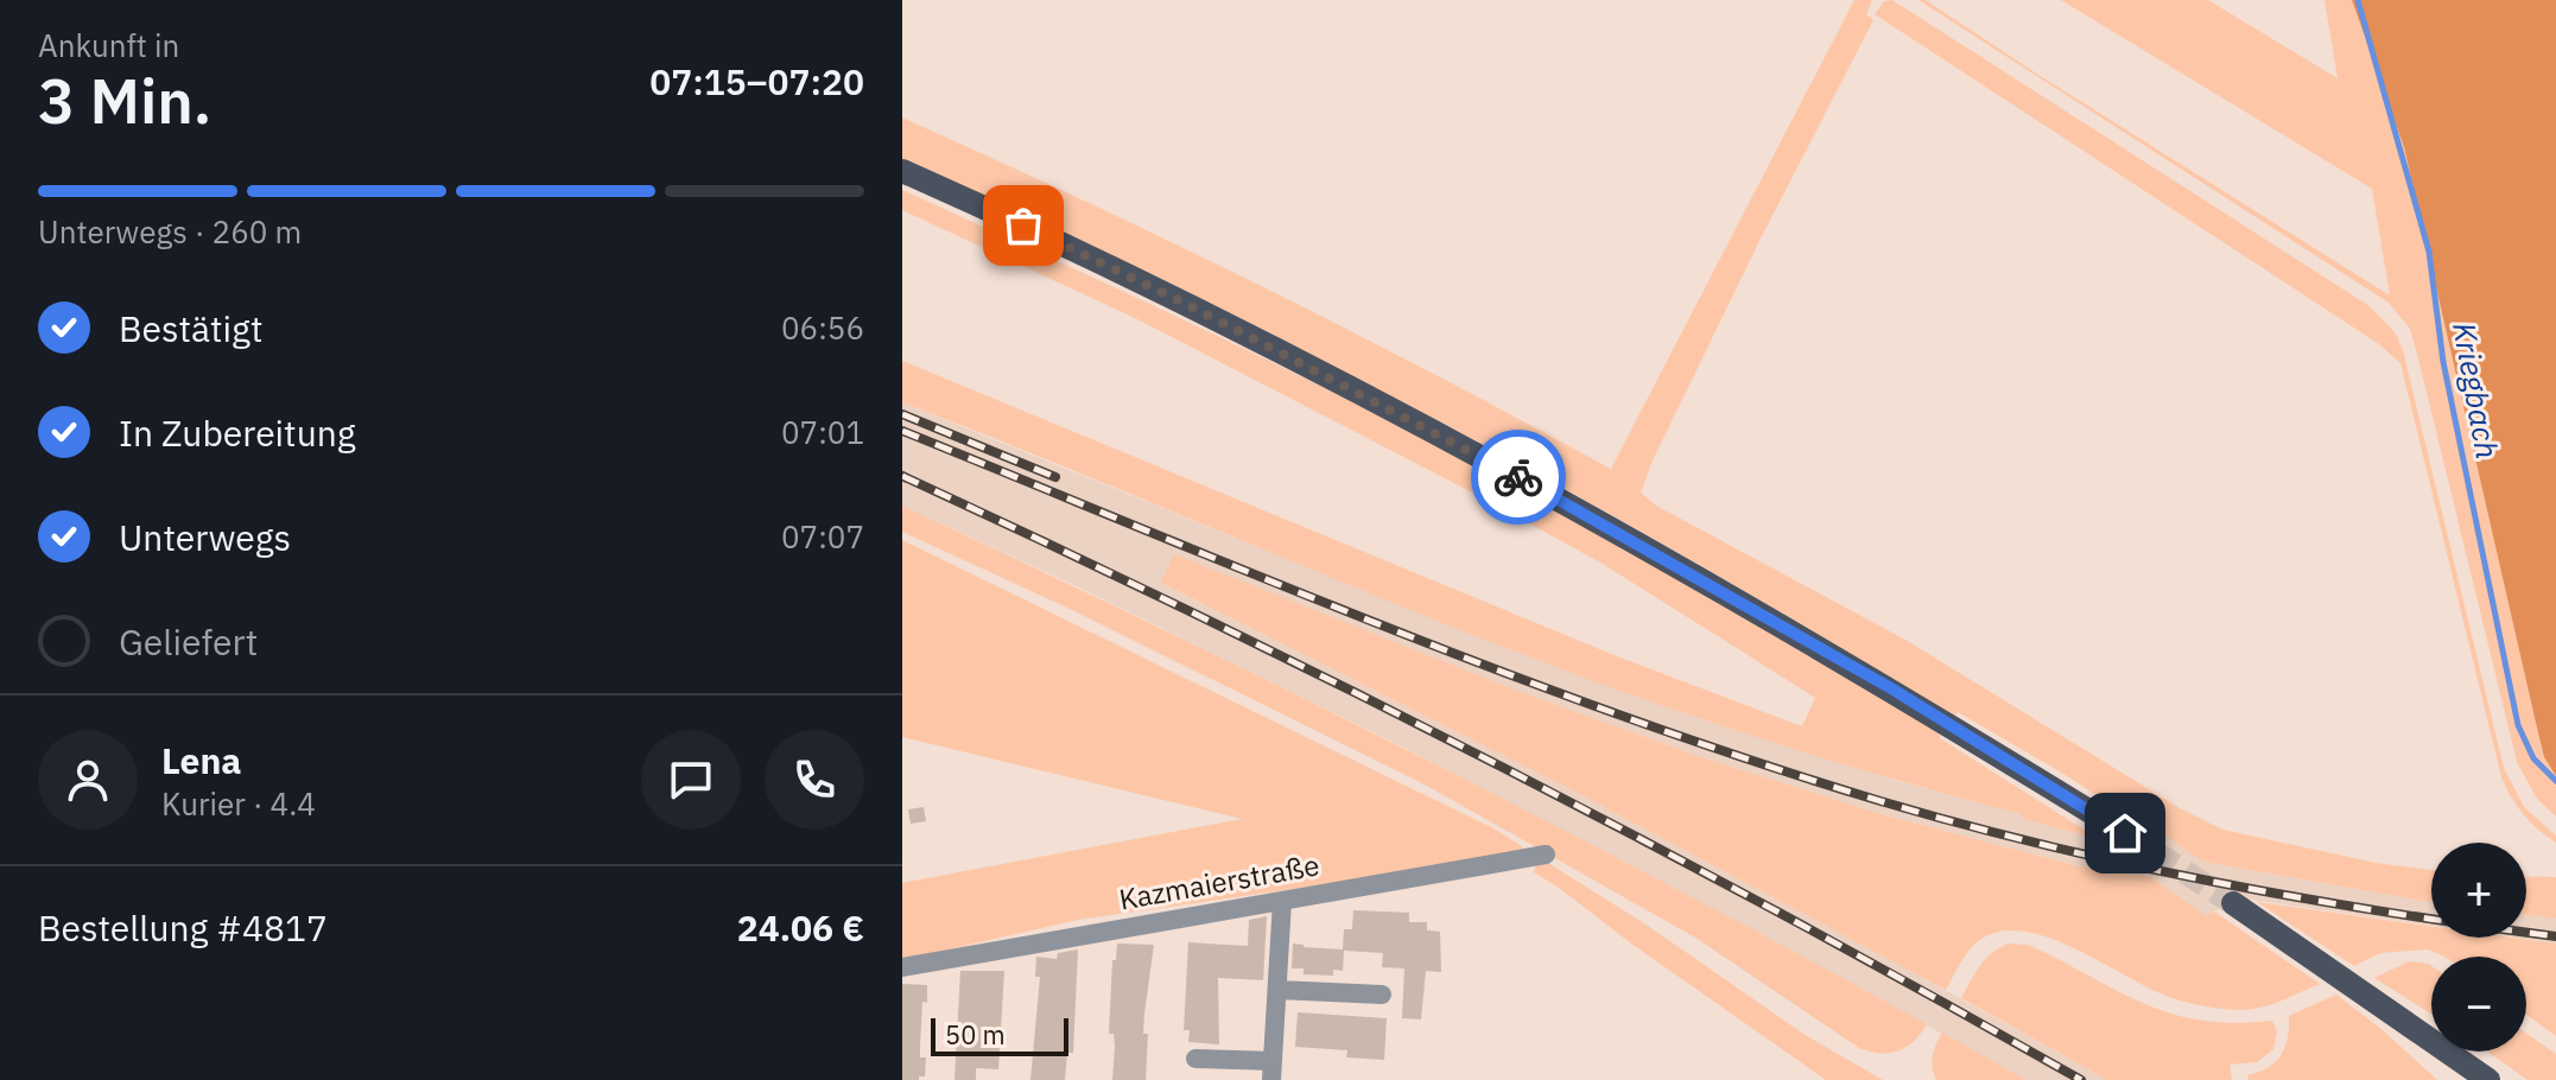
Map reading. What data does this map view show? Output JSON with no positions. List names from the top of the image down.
{
  "streets": {
    "street": ["Kazmaierstraße"]
  },
  "water": ["Kriegbach"],
  "scale_bar": "50 m",
  "page": {
    "heading": ["3 Min.", "Ankunft in", "07:15–07:20"],
    "panel": [
      "Lena",
      "Kurier · 4.4",
      "Bestellung #4817",
      "24.06 €"
    ],
    "bar": "Unterwegs · 260 m",
    "list": [
      ["Bestätigt", "06:56"],
      ["In Zubereitung", "07:01"],
      ["Unterwegs", "07:07"],
      "Geliefert"
    ],
    "map_buttons": ["+", "−"],
    "scale": "50 m"
  }
}
